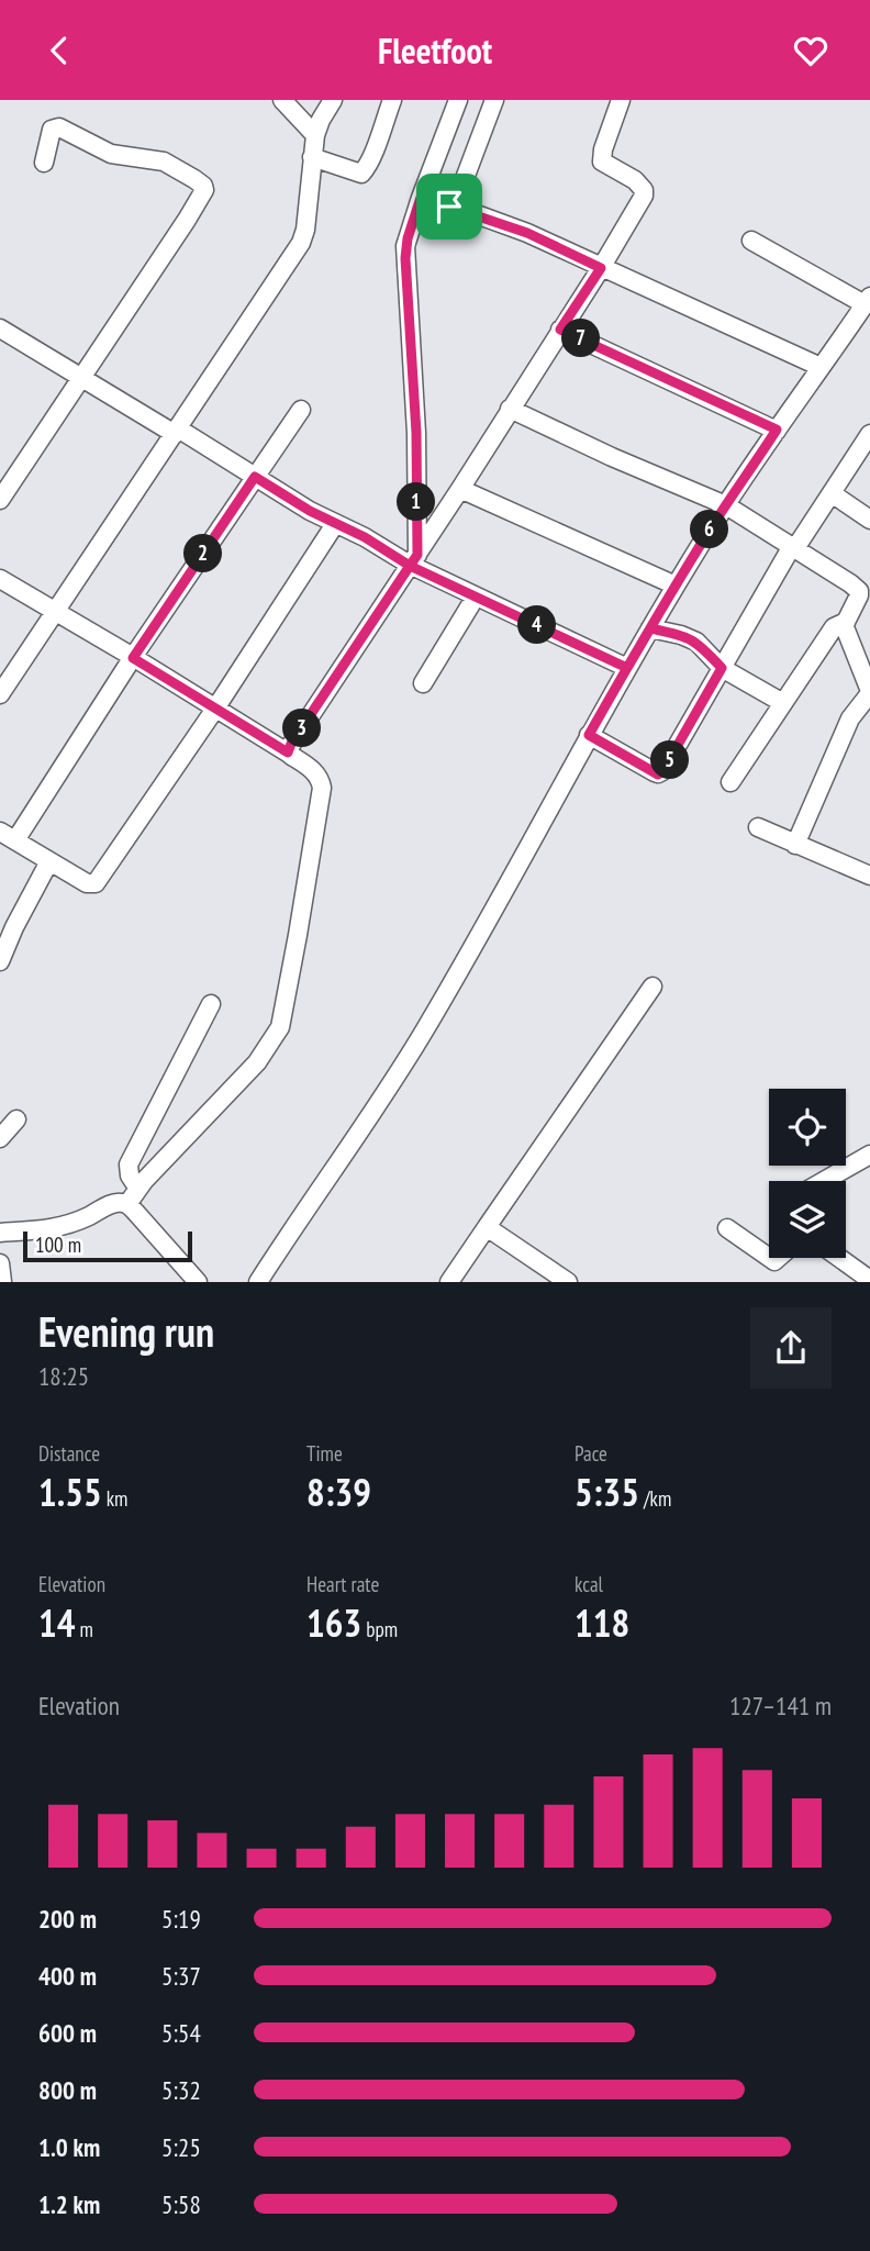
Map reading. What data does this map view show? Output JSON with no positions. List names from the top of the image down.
{
  "scale_bar": "100 m",
  "page": {
    "header": "Fleetfoot",
    "pins": [
      "7",
      "1",
      "6",
      "2",
      "4",
      "3",
      "5"
    ],
    "scale": "100 m",
    "heading": ["Evening run", "18:25"],
    "stats": [
      ["Distance", "1.55 km"],
      ["Time", "8:39"],
      ["Pace", "5:35 /km"],
      ["Elevation", "14 m"],
      ["Heart rate", "163 bpm"],
      ["kcal", "118"]
    ],
    "chart": ["Elevation", "127–141 m"],
    "list": [
      {
        "name": "200 m",
        "note": "5:19"
      },
      {
        "name": "400 m",
        "note": "5:37"
      },
      {
        "name": "600 m",
        "note": "5:54"
      },
      {
        "name": "800 m",
        "note": "5:32"
      },
      {
        "name": "1.0 km",
        "note": "5:25"
      },
      {
        "name": "1.2 km",
        "note": "5:58"
      }
    ]
  }
}
